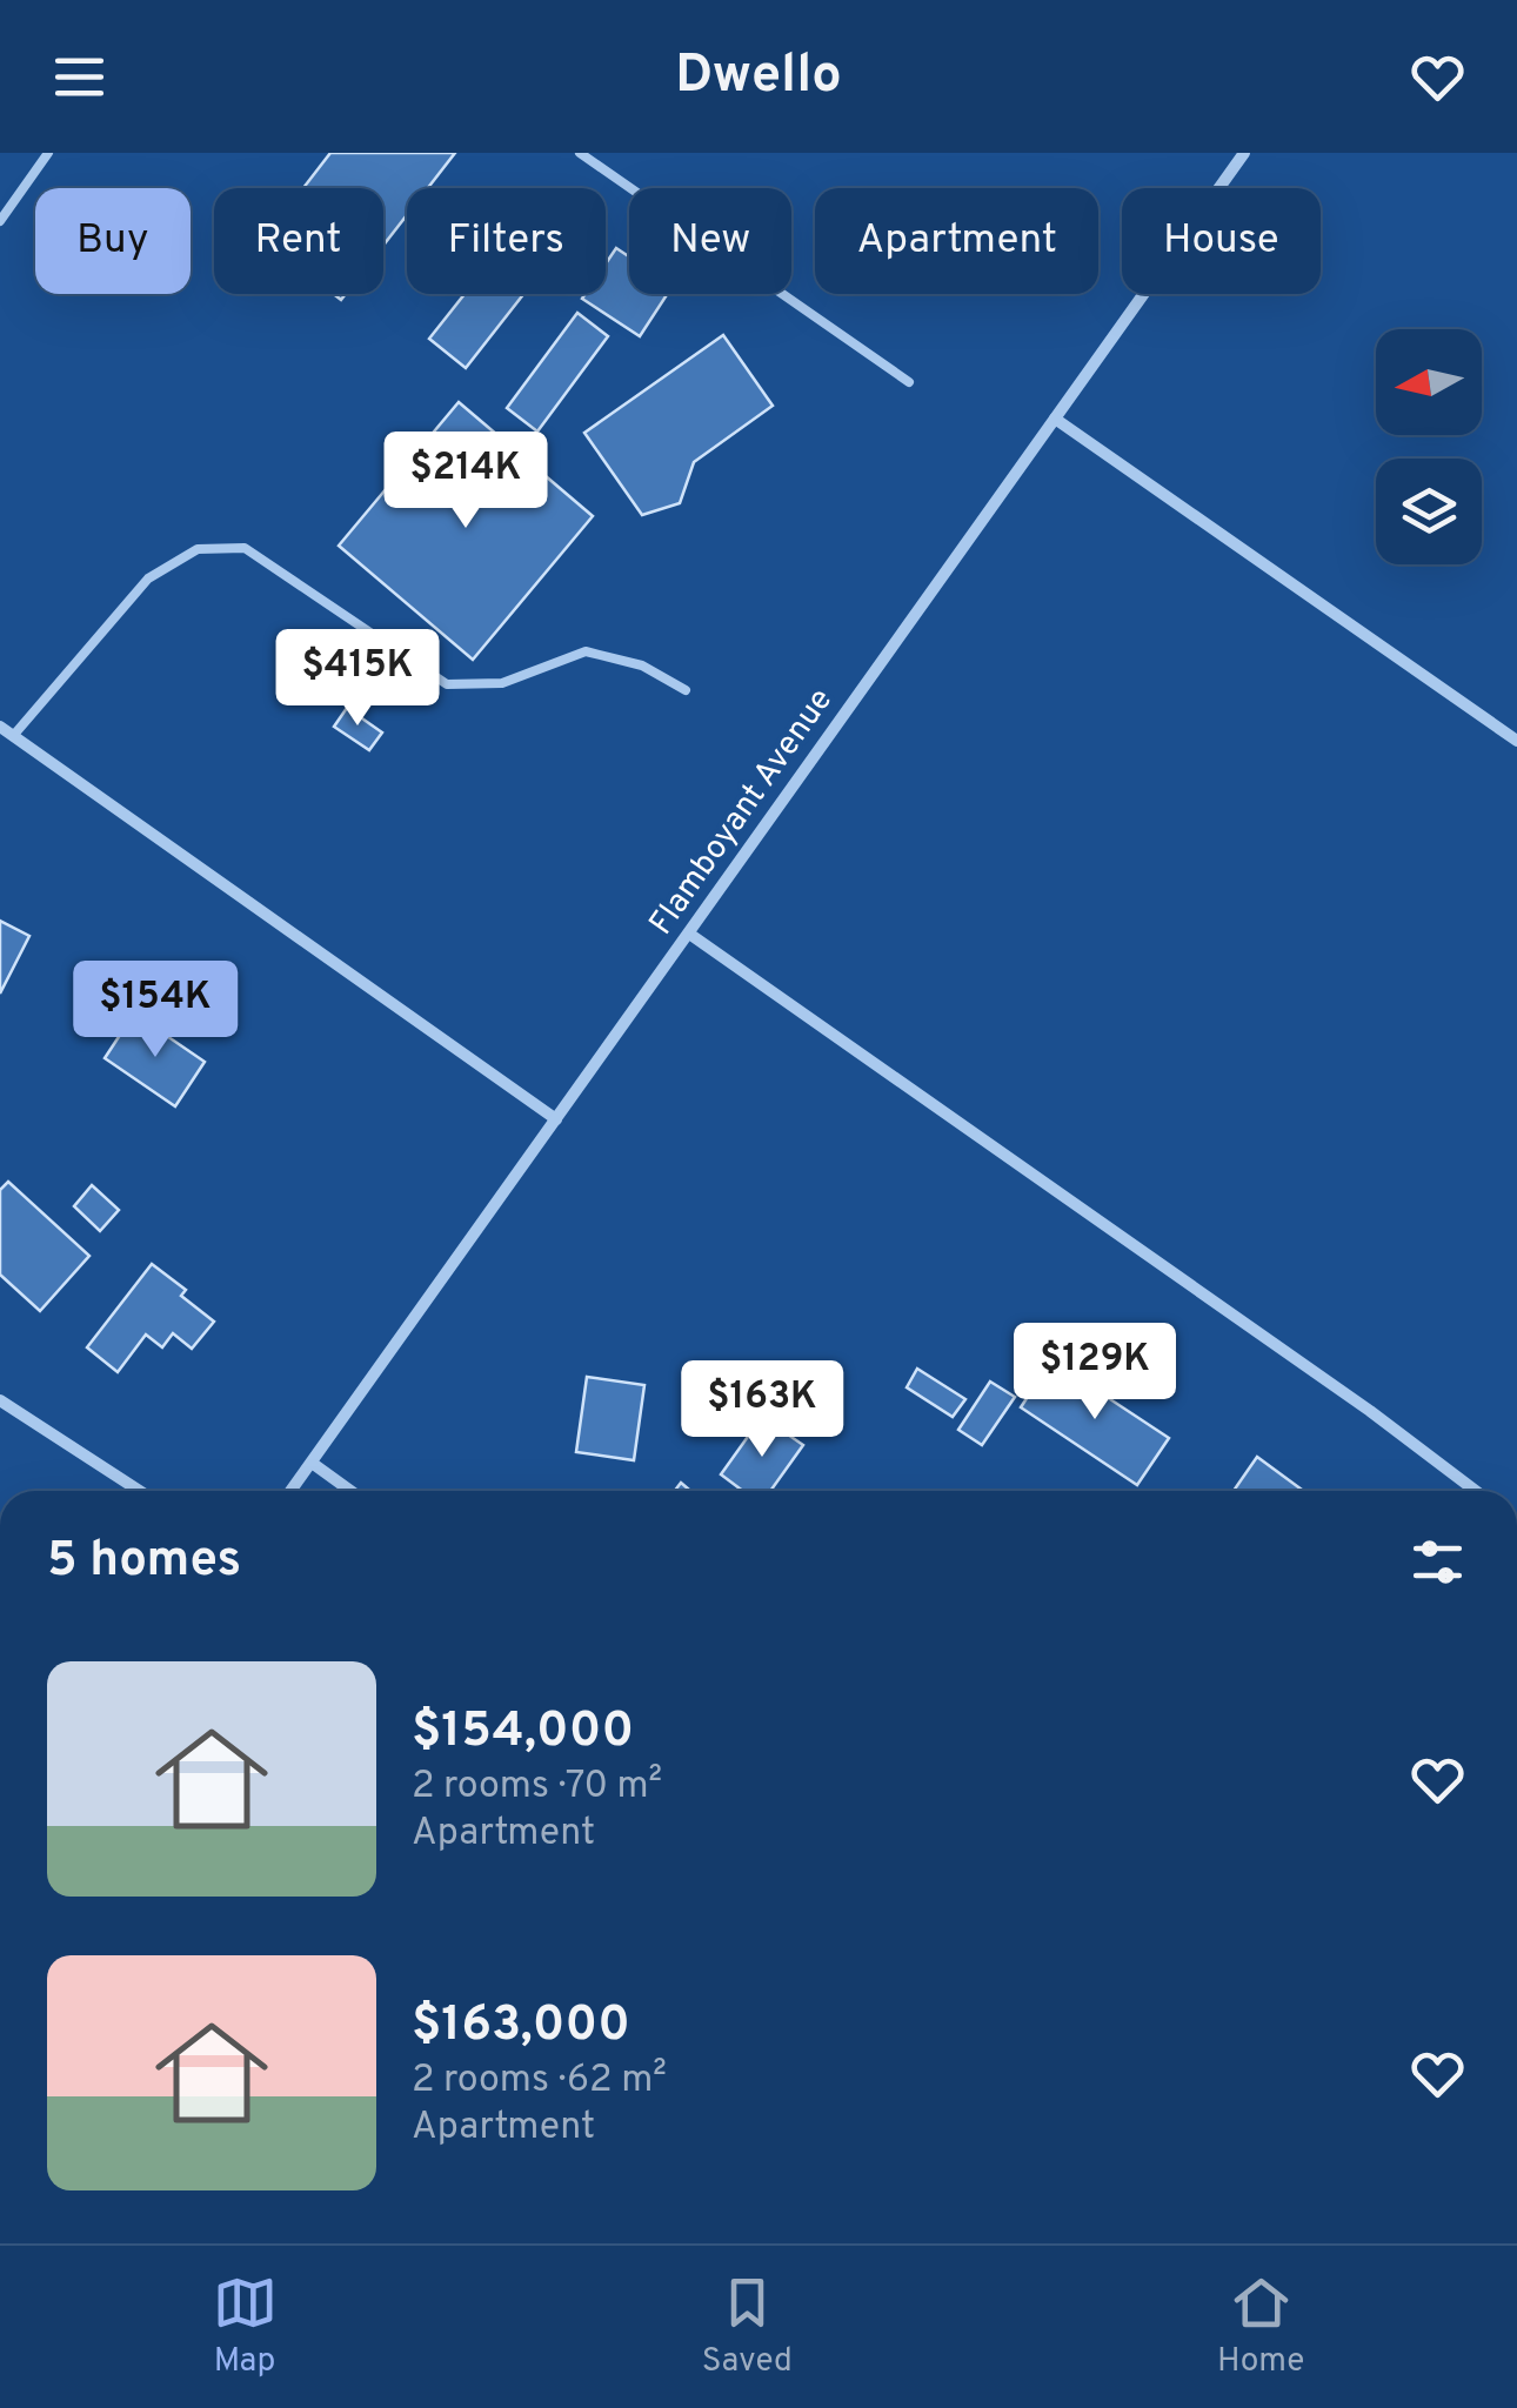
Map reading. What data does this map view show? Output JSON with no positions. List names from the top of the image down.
{
  "streets": {
    "street": ["Flamboyant Avenue"]
  },
  "north": "left",
  "page": {
    "header": "Dwello",
    "chip": [
      "Buy",
      "Rent",
      "Filters",
      "New",
      "Apartment",
      "House"
    ],
    "price": [
      "$214K",
      "$415K",
      "$154K",
      "$129K",
      "$163K"
    ],
    "heading": "5 homes",
    "list": [
      {
        "name": "$154,000",
        "note": "2 rooms · 70 m² · Apartment"
      },
      {
        "name": "$163,000",
        "note": "2 rooms · 62 m² · Apartment"
      }
    ],
    "tabs": ["Map", "Saved", "Home"]
  }
}
